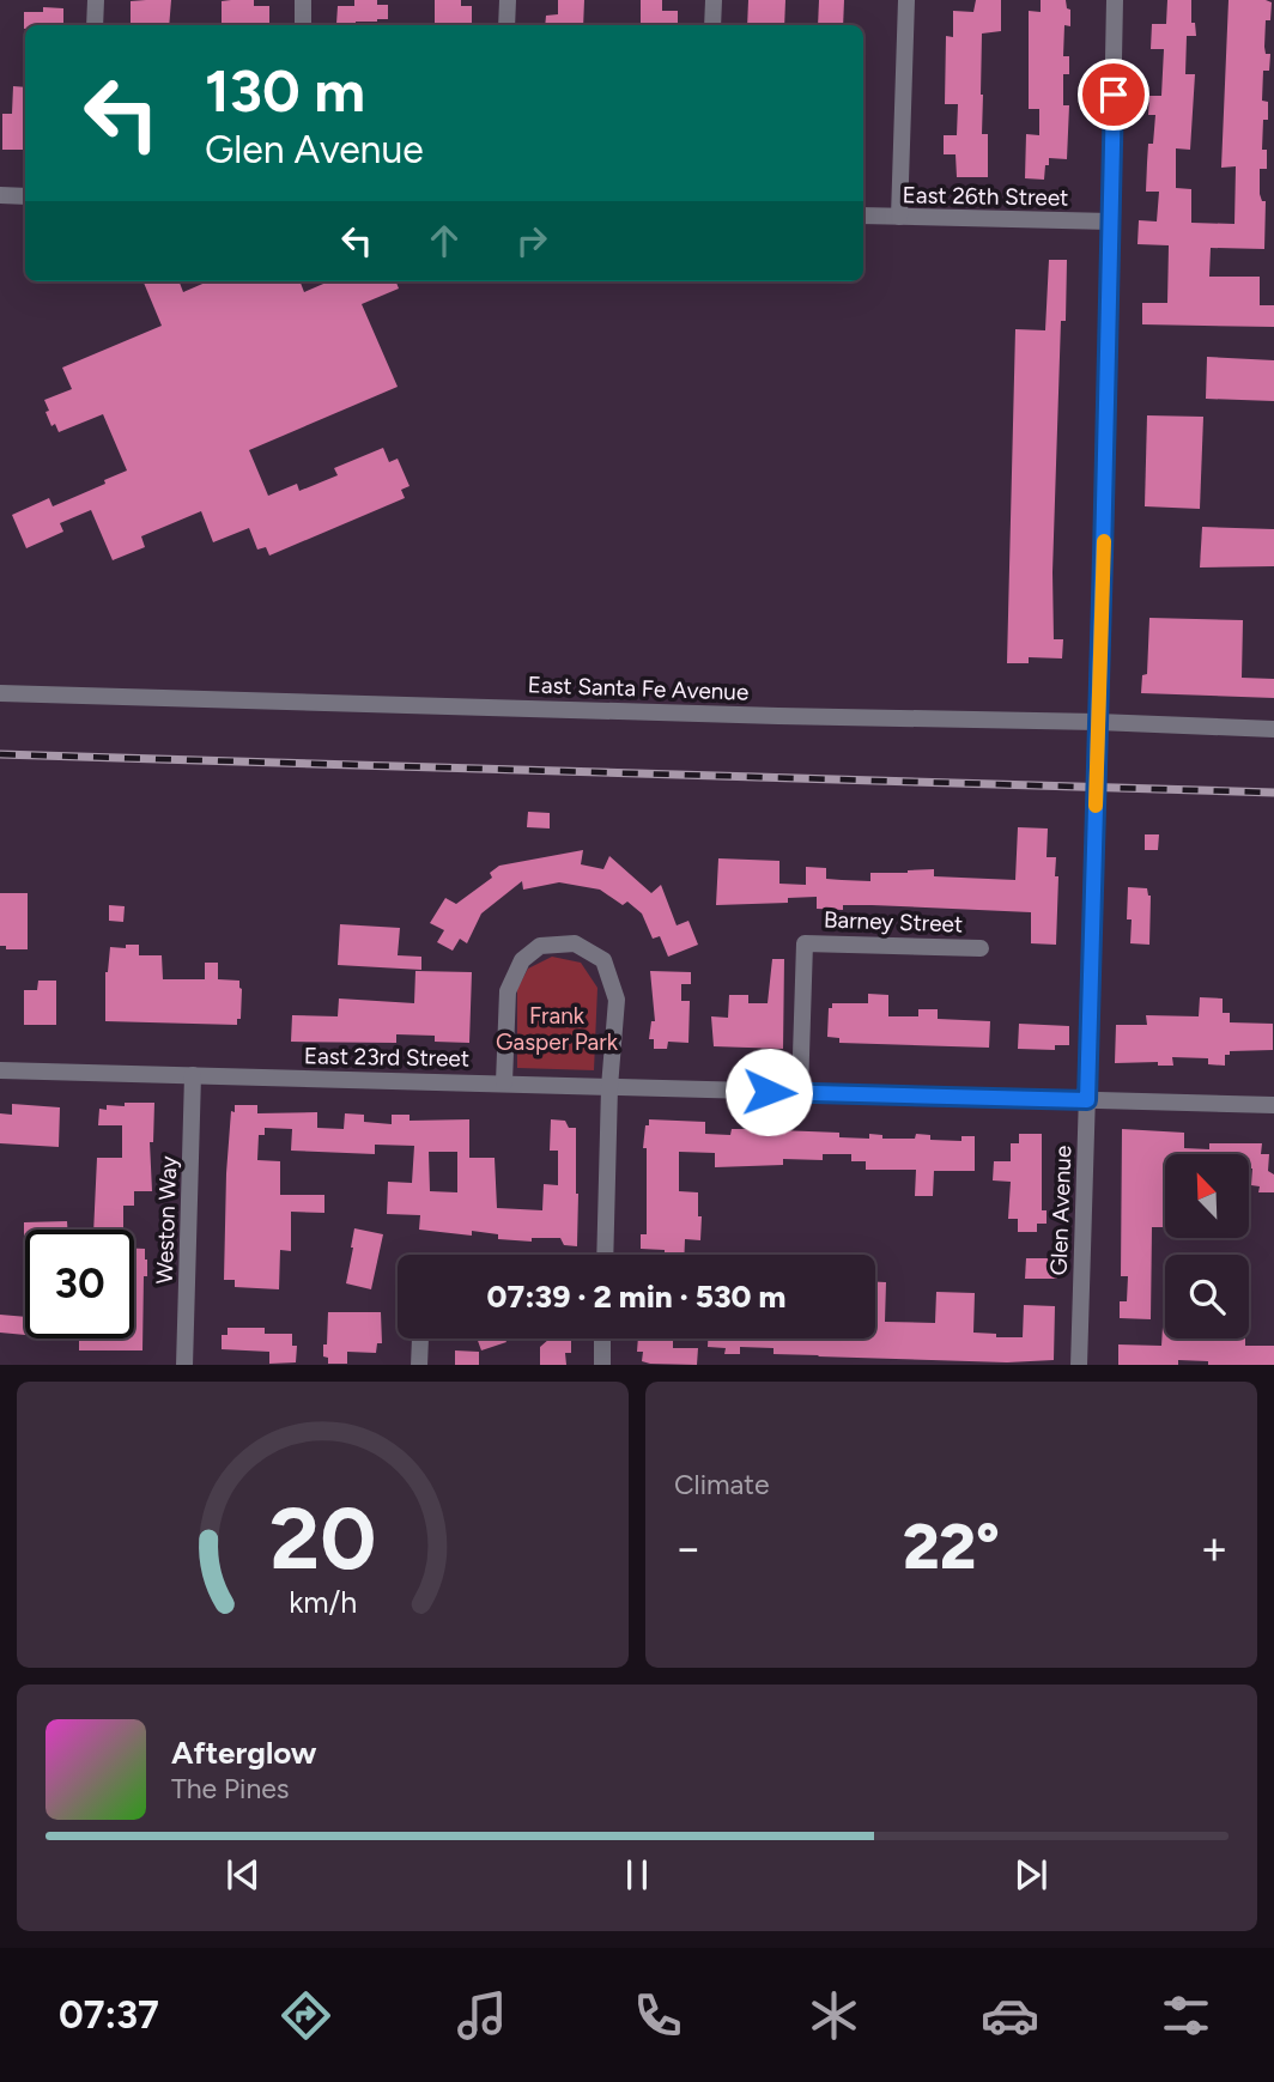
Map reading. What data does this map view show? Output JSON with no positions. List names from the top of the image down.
{
  "streets": {
    "street": [
      "East 26th Street",
      "East Santa Fe Avenue",
      "Barney Street",
      "East 23rd Street",
      "Glen Avenue",
      "Weston Way"
    ]
  },
  "crossings": [
    ["East 26th Street", "Glen Avenue"],
    ["East Santa Fe Avenue", "Glen Avenue"],
    ["Barney Street", "East 23rd Street"],
    ["East 23rd Street", "Glen Avenue"],
    ["East 23rd Street", "Weston Way"]
  ],
  "parks": ["Frank Gasper Park"],
  "north": "top left",
  "page": {
    "turn": ["130 m", "Glen Avenue"],
    "limit": "30",
    "trip": "07:39 · 2 min · 530 m",
    "tile": "Climate",
    "heat": ["−", "22°", "+"],
    "song": ["Afterglow", "The Pines"],
    "tabs": "07:37",
    "gauge": ["20", "km/h"]
  }
}
